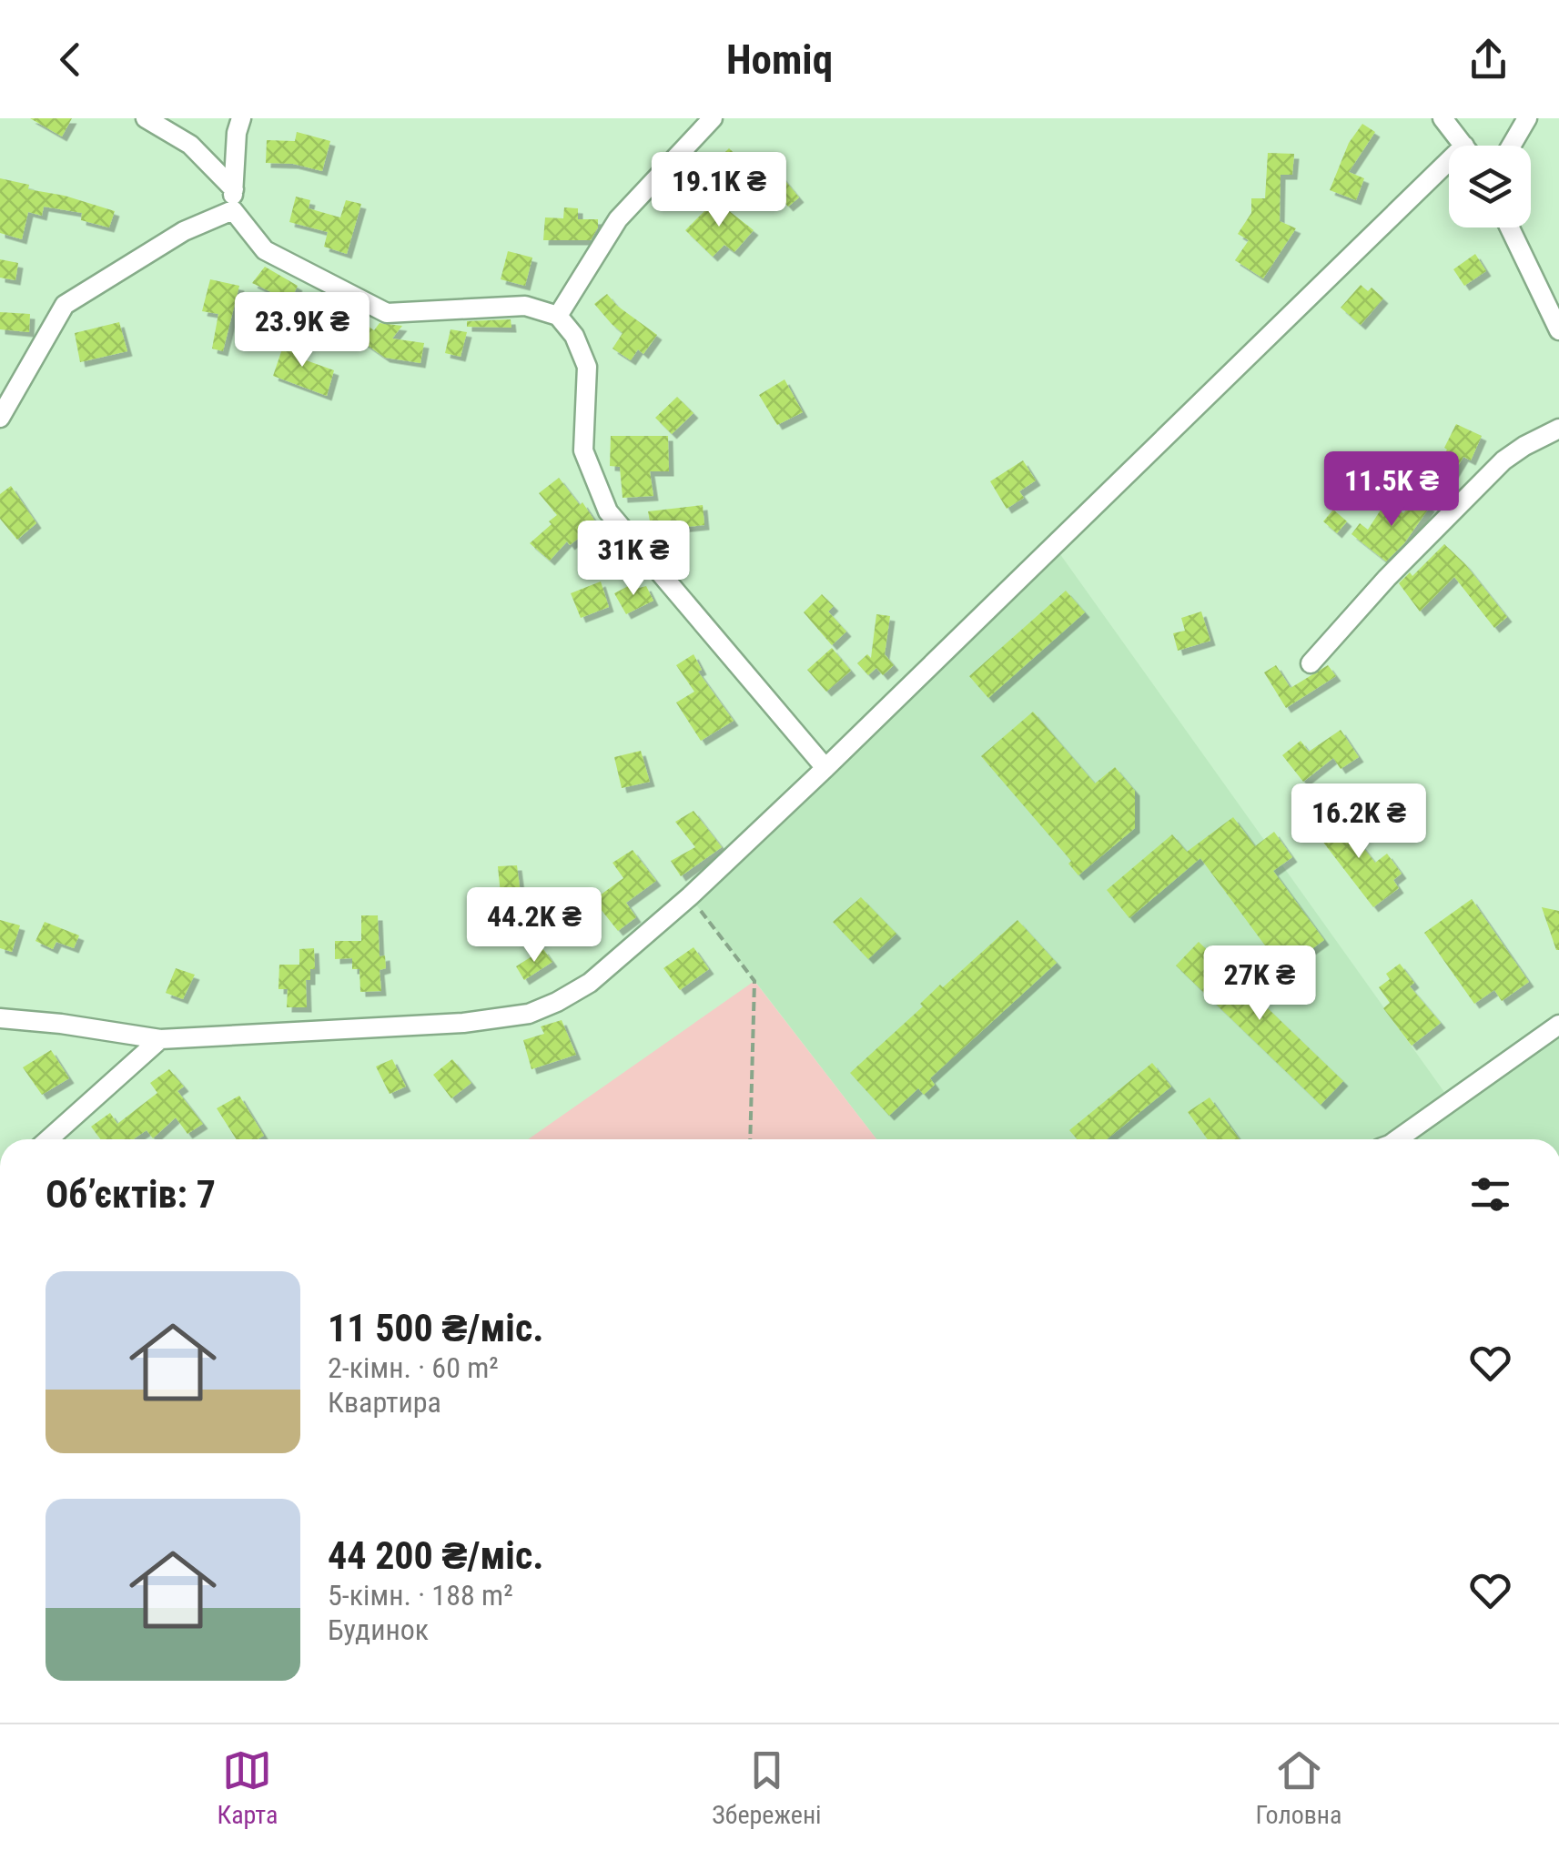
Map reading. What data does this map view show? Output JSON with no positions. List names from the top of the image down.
{
  "page": {
    "header": "Homiq",
    "price": [
      "19.1K ₴",
      "23.9K ₴",
      "11.5K ₴",
      "31K ₴",
      "16.2K ₴",
      "44.2K ₴",
      "27K ₴"
    ],
    "heading": "Об’єктів: 7",
    "list": [
      {
        "name": "11 500 ₴/міс.",
        "note": "2-кімн. · 60 m² · Квартира"
      },
      {
        "name": "44 200 ₴/міс.",
        "note": "5-кімн. · 188 m² · Будинок"
      }
    ],
    "tabs": ["Карта", "Збережені", "Головна"]
  }
}
